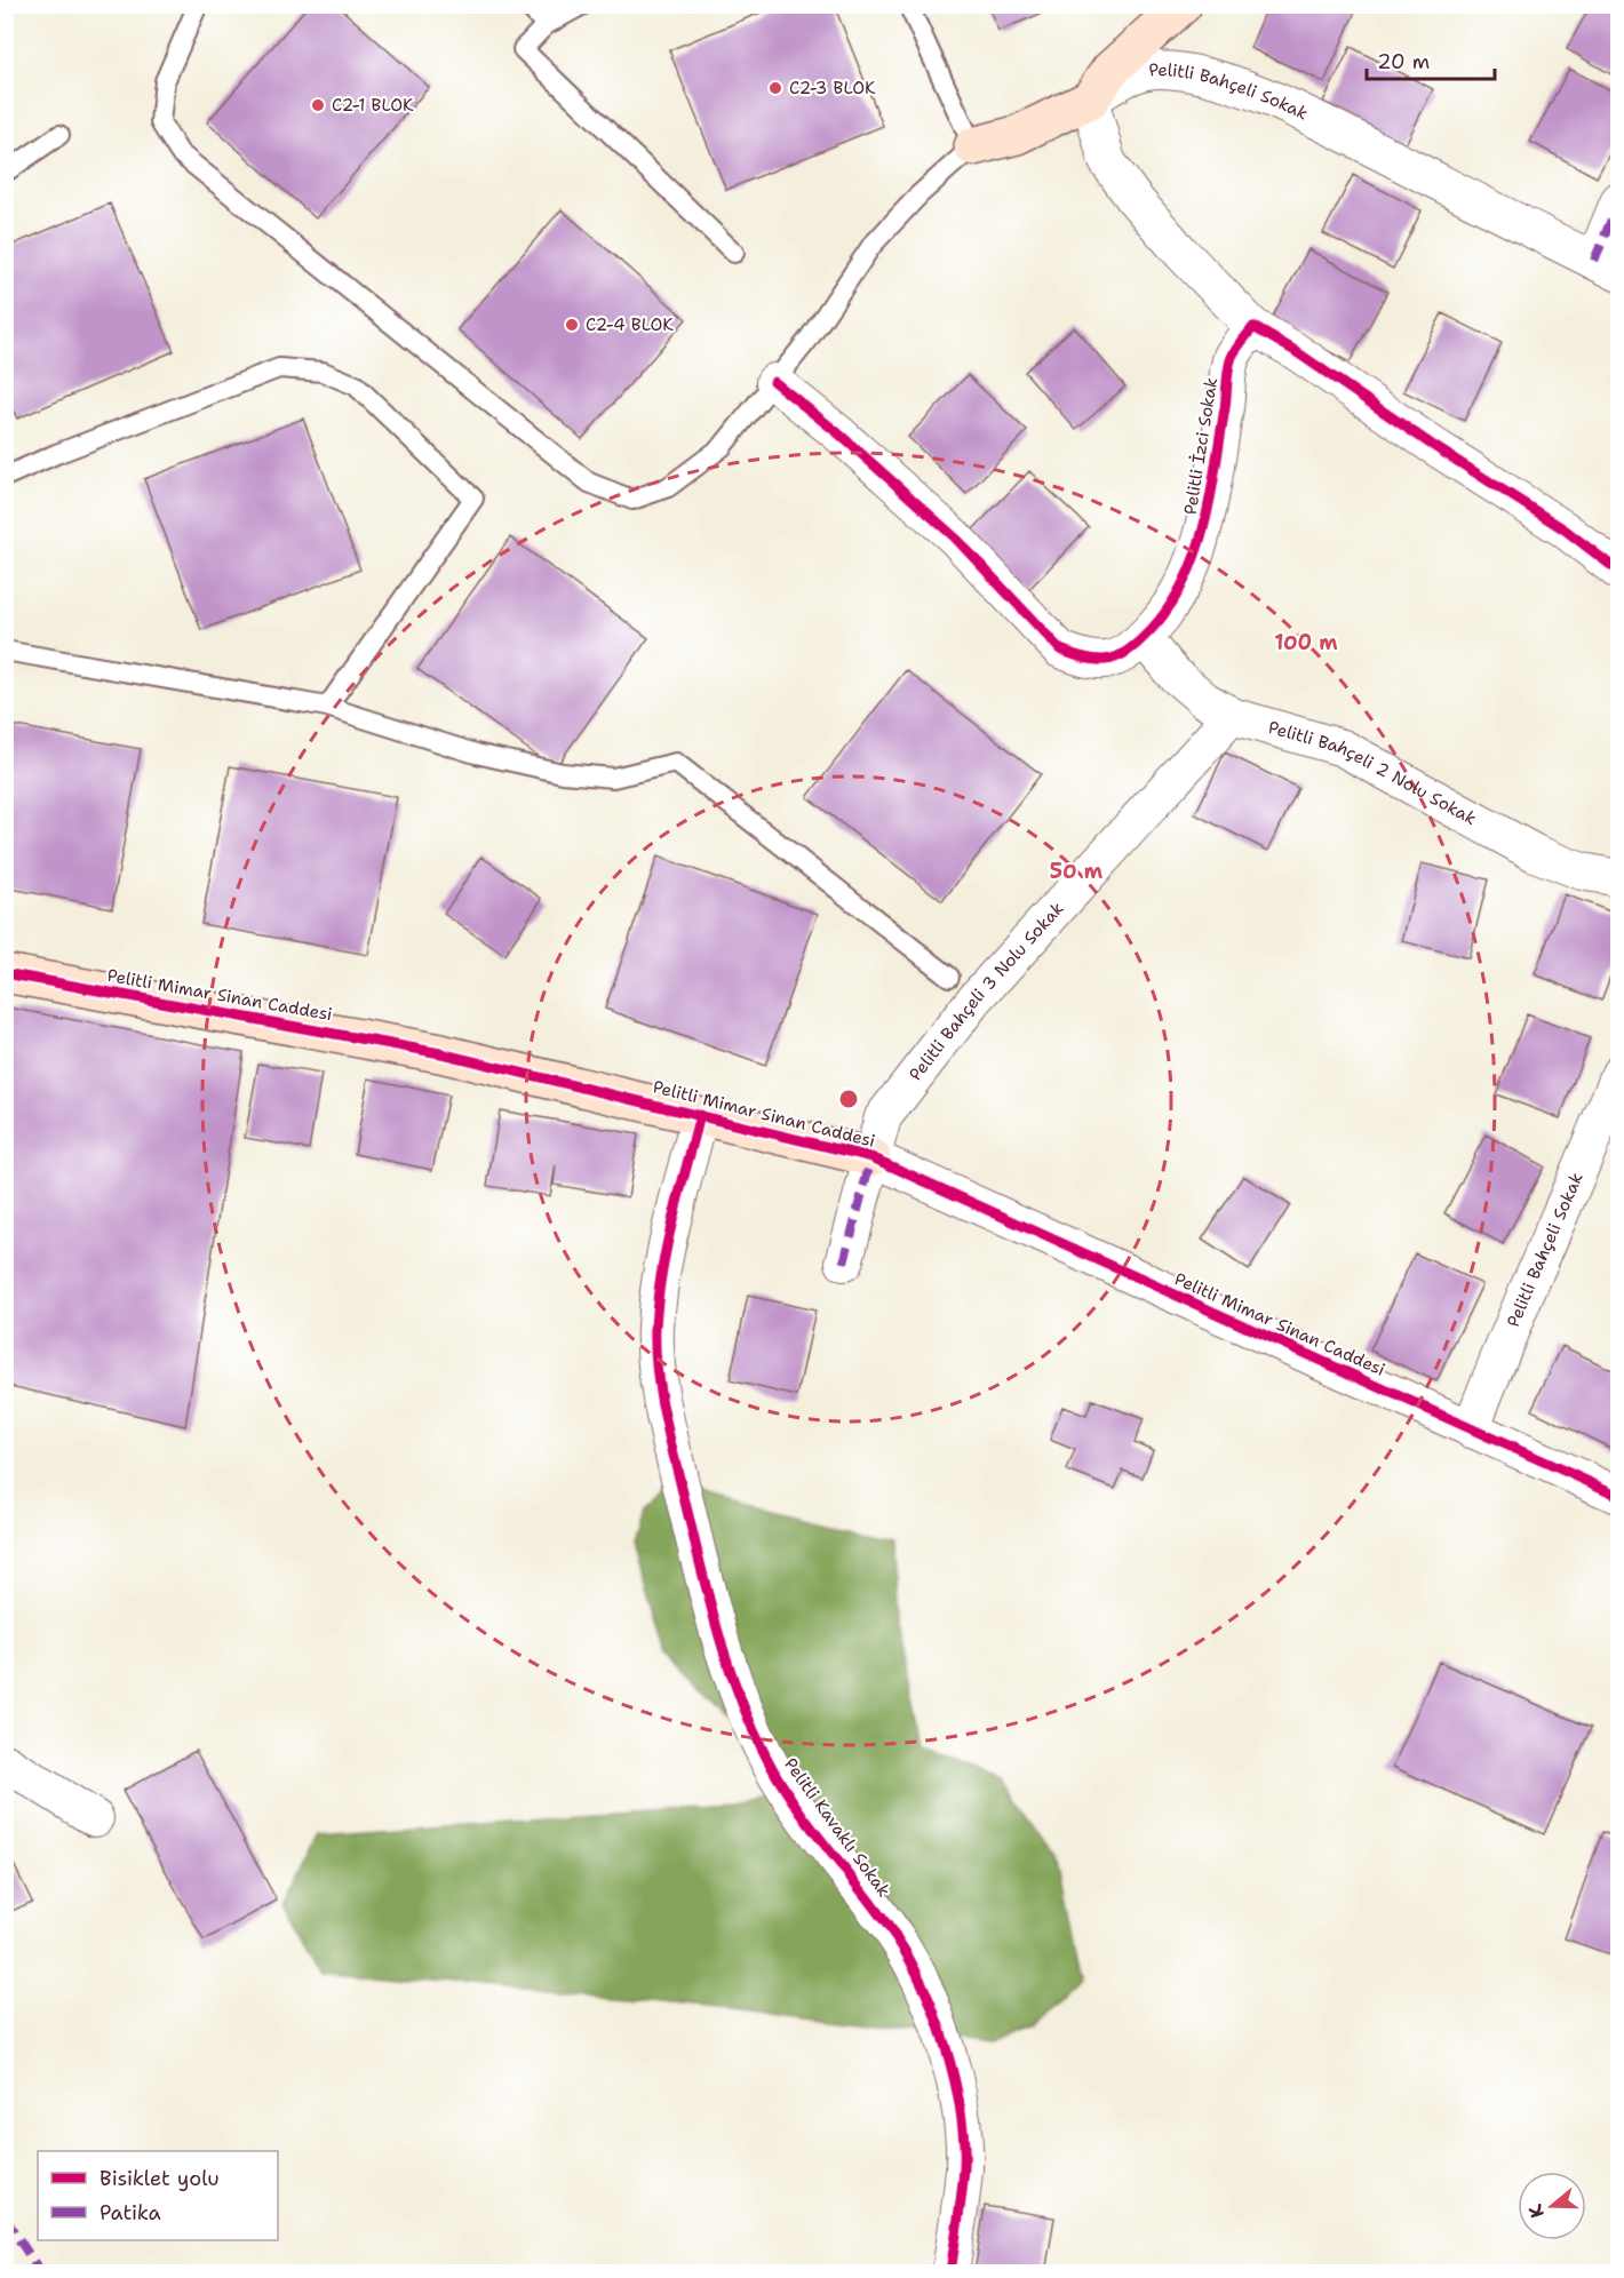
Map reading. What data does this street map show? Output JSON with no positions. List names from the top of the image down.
{
  "streets": {
    "street": [
      "Pelitli Bahçeli Sokak",
      "Pelitli İzci Sokak",
      "Pelitli Bahçeli 2 Nolu Sokak",
      "Pelitli Bahçeli 3 Nolu Sokak",
      "Pelitli Mimar Sinan Caddesi",
      "Pelitli Kavaklı Sokak"
    ]
  },
  "crossings": [
    ["Pelitli Bahçeli Sokak", "Pelitli Mimar Sinan Caddesi"],
    ["Pelitli İzci Sokak", "Pelitli Bahçeli 2 Nolu Sokak"],
    ["Pelitli Bahçeli 2 Nolu Sokak", "Pelitli Bahçeli 3 Nolu Sokak"],
    ["Pelitli Bahçeli 3 Nolu Sokak", "Pelitli Mimar Sinan Caddesi"],
    ["Pelitli Mimar Sinan Caddesi", "Pelitli Kavaklı Sokak"]
  ],
  "places": ["C2-3 BLOK", "C2-1 BLOK", "C2-4 BLOK"],
  "legend": ["Bisiklet yolu", "Patika"],
  "scale_bar": "20 m",
  "north": "left",
  "rings": ["100 m", "50 m"]
}
